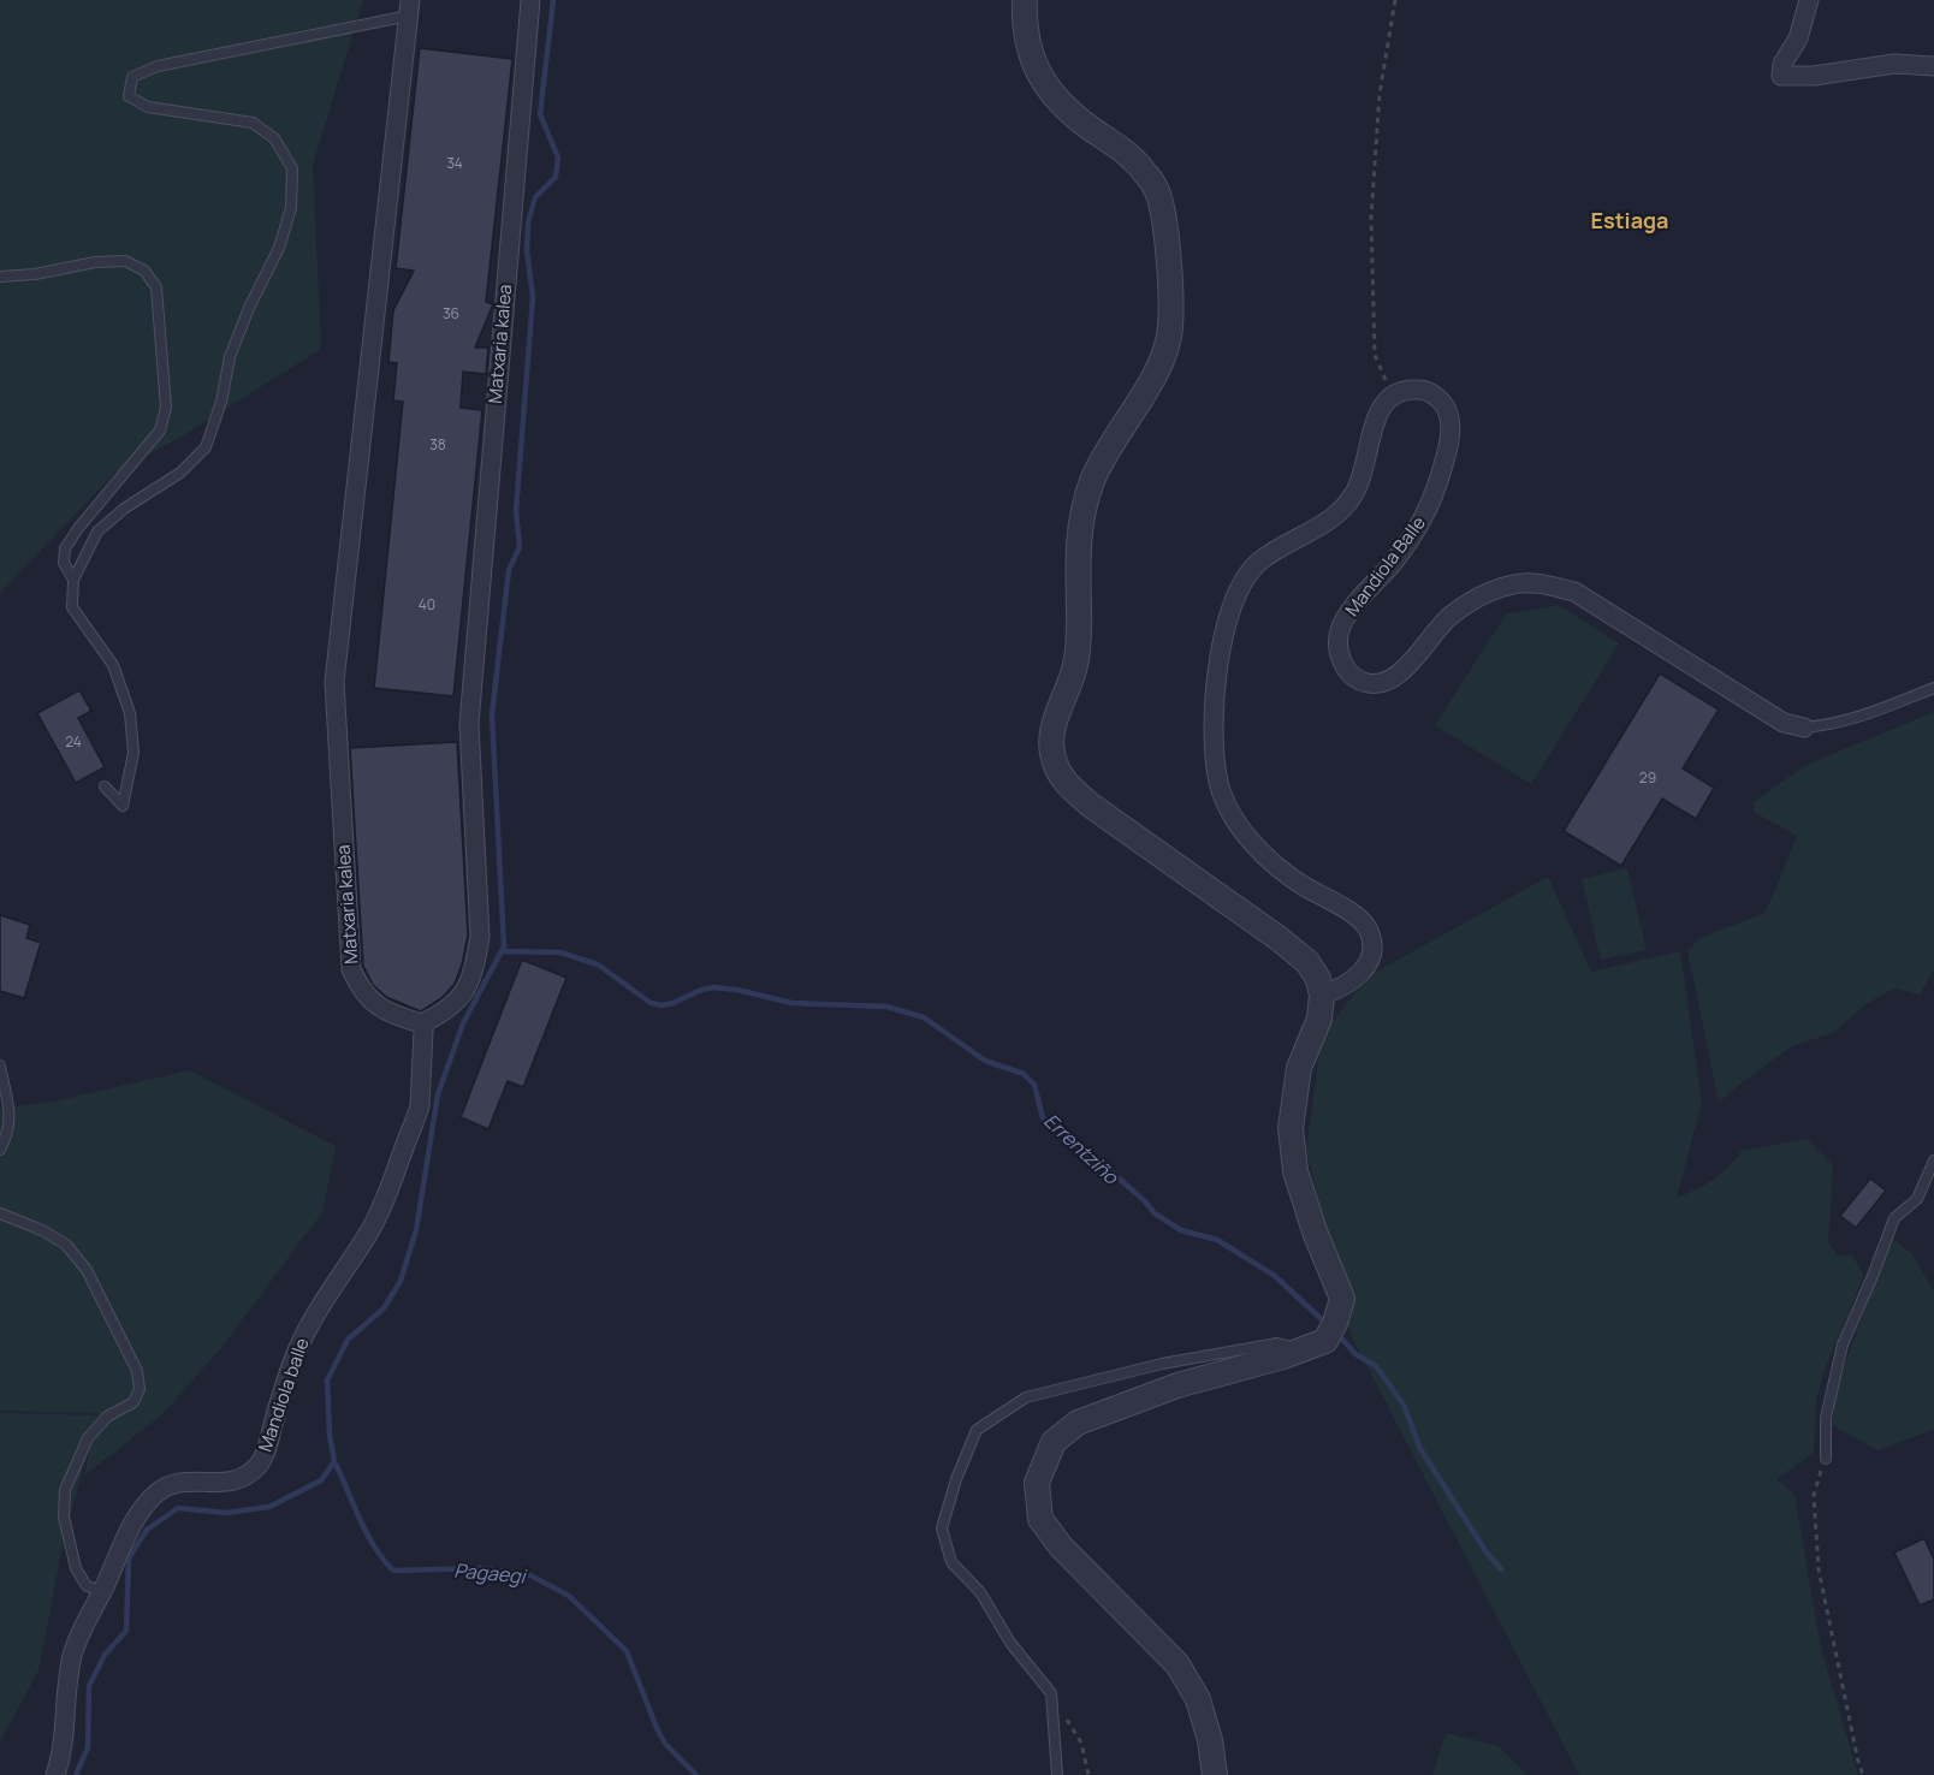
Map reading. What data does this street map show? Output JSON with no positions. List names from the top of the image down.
{
  "streets": {
    "street": ["Matxaria kalea", "Mandiola Balle", "Mandiola balle"]
  },
  "crossings": [
    ["Matxaria kalea", "Mandiola balle"]
  ],
  "districts": ["Estiaga"],
  "water": ["Errentziño", "Pagaegi"],
  "house_numbers": [
    "34",
    "36",
    "38",
    "40",
    "24",
    "29"
  ]
}
